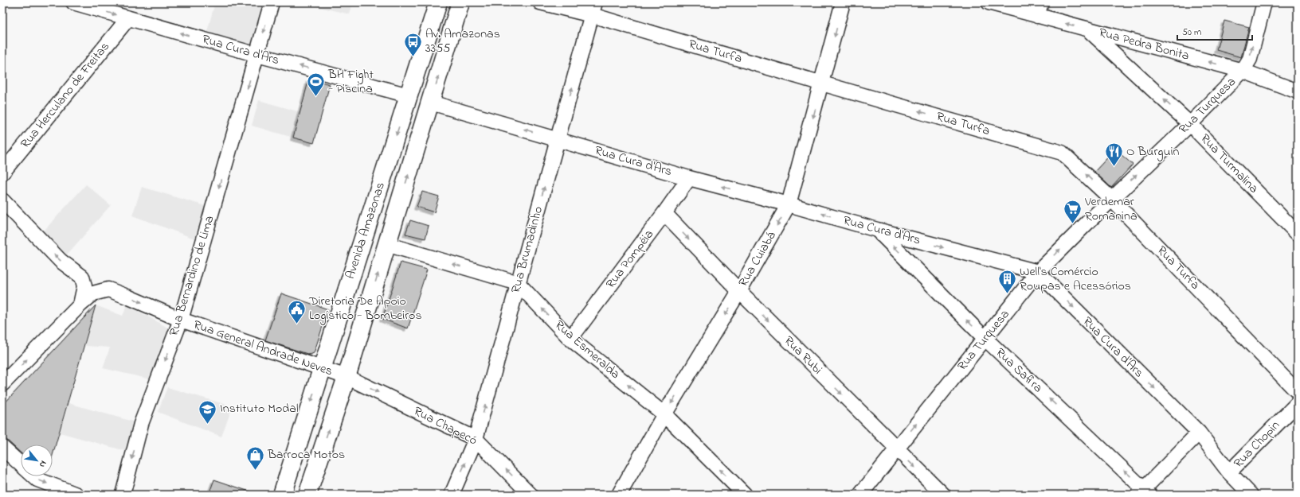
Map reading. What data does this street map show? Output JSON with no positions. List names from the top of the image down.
{
  "streets": {
    "main road": ["Avenida Amazonas"],
    "street": [
      "Rua Pedra Bonita",
      "Rua Cura d'Ars",
      "Rua Turfa",
      "Rua Herculano de Freitas",
      "Rua Turquesa",
      "Rua Turmalina",
      "Rua Brumadinho",
      "Rua Pompéia",
      "Rua Cuiabá",
      "Rua Bernardino de Lima",
      "Rua General Andrade Neves",
      "Rua Esmeralda",
      "Rua Rubi",
      "Rua Safira",
      "Rua Chapecó",
      "Rua Chopin"
    ]
  },
  "crossings": [
    ["Rua Pedra Bonita", "Rua Turquesa"],
    ["Rua Pedra Bonita", "Rua Turmalina"],
    ["Rua Cura d'Ars", "Rua Herculano de Freitas"],
    ["Rua Cura d'Ars", "Rua Turquesa"],
    ["Rua Cura d'Ars", "Avenida Amazonas"],
    ["Rua Cura d'Ars", "Rua Brumadinho"],
    ["Rua Cura d'Ars", "Rua Pompéia"],
    ["Rua Cura d'Ars", "Rua Cuiabá"],
    ["Rua Cura d'Ars", "Rua Bernardino de Lima"],
    ["Rua Cura d'Ars", "Rua Safira"],
    ["Rua Cura d'Ars", "Rua Chopin"],
    ["Rua Turfa", "Rua Turquesa"],
    ["Rua Turfa", "Rua Brumadinho"],
    ["Rua Turfa", "Rua Cuiabá"],
    ["Rua Turquesa", "Rua Turmalina"],
    ["Rua Turquesa", "Rua Rubi"],
    ["Rua Turquesa", "Rua Safira"],
    ["Avenida Amazonas", "Rua General Andrade Neves"],
    ["Avenida Amazonas", "Rua Chapecó"],
    ["Rua Brumadinho", "Rua Esmeralda"],
    ["Rua Brumadinho", "Rua Chapecó"],
    ["Rua Pompéia", "Rua Esmeralda"],
    ["Rua Pompéia", "Rua Rubi"],
    ["Rua Cuiabá", "Rua Esmeralda"],
    ["Rua Cuiabá", "Rua Rubi"],
    ["Rua Bernardino de Lima", "Rua General Andrade Neves"],
    ["Rua General Andrade Neves", "Rua Chapecó"]
  ],
  "one_way": [
    "Rua Pedra Bonita",
    "Rua Turfa",
    "Rua Turquesa",
    "Rua Turmalina",
    "Rua Brumadinho",
    "Rua Cuiabá",
    "Rua Bernardino de Lima",
    "Rua General Andrade Neves",
    "Rua Esmeralda",
    "Rua Rubi",
    "Rua Safira"
  ],
  "places": {
    "bus stop": ["Av. Amazonas 3355"],
    "sports": ["BH Fight - Piscina"],
    "restaurant": ["O Burguin"],
    "supermarket": ["Verdemar Romanina"],
    "building": ["Well's Comércio Roupas e Acessórios"],
    "public building": ["Diretoria De Apoio Logístico - Bombeiros"],
    "school or university": ["Instituto Modal"],
    "shop": ["Barroca Motos"]
  },
  "scale_bar": "50 m",
  "north": "bottom right"
}
